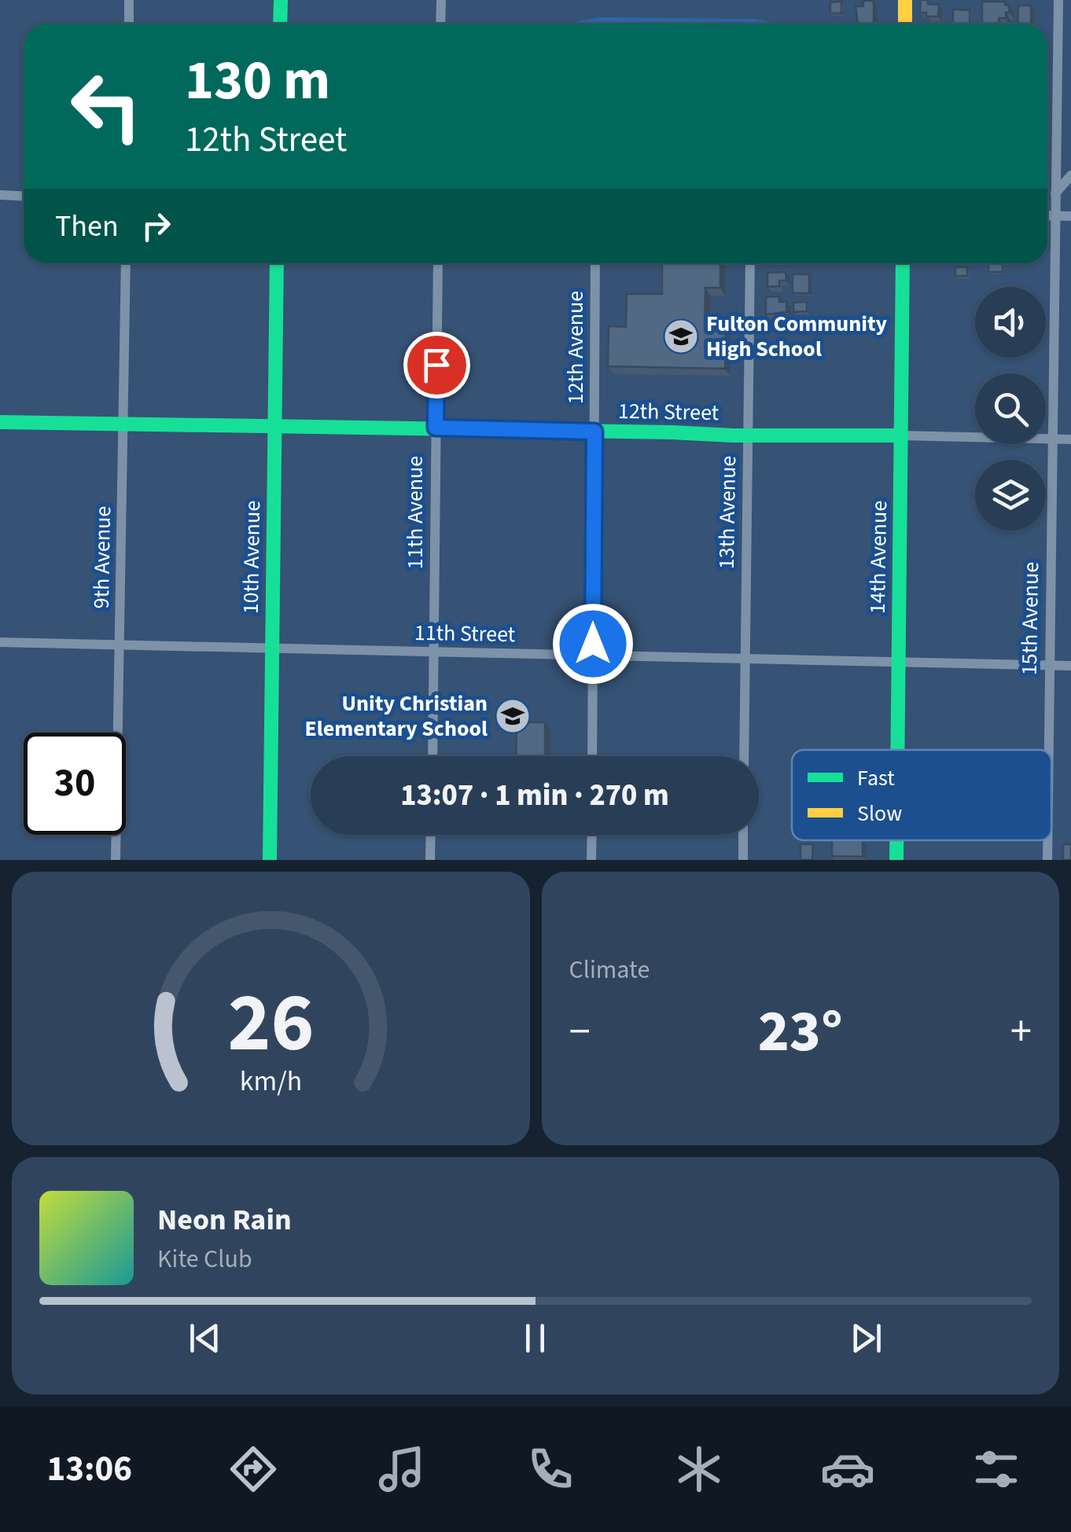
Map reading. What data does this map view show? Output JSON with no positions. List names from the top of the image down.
{
  "streets": {
    "street": [
      "12th Avenue",
      "12th Street",
      "11th Avenue",
      "13th Avenue",
      "9th Avenue",
      "10th Avenue",
      "14th Avenue",
      "15th Avenue",
      "11th Street"
    ]
  },
  "crossings": [
    ["12th Avenue", "12th Street"],
    ["12th Avenue", "11th Street"],
    ["12th Street", "11th Avenue"],
    ["12th Street", "13th Avenue"],
    ["12th Street", "9th Avenue"],
    ["12th Street", "10th Avenue"],
    ["12th Street", "14th Avenue"],
    ["12th Street", "15th Avenue"],
    ["11th Avenue", "11th Street"],
    ["13th Avenue", "11th Street"],
    ["9th Avenue", "11th Street"],
    ["10th Avenue", "11th Street"],
    ["14th Avenue", "11th Street"],
    ["15th Avenue", "11th Street"]
  ],
  "places": {
    "school or university": ["Fulton Community High School", "Unity Christian Elementary School"]
  },
  "legend": ["Fast", "Slow"],
  "page": {
    "turn": ["130 m", "12th Street"],
    "then": "Then",
    "limit": "30",
    "trip": "13:07 · 1 min · 270 m",
    "tile": "Climate",
    "heat": ["−", "23°", "+"],
    "song": ["Neon Rain", "Kite Club"],
    "tabs": "13:06",
    "gauge": ["26", "km/h"]
  }
}
